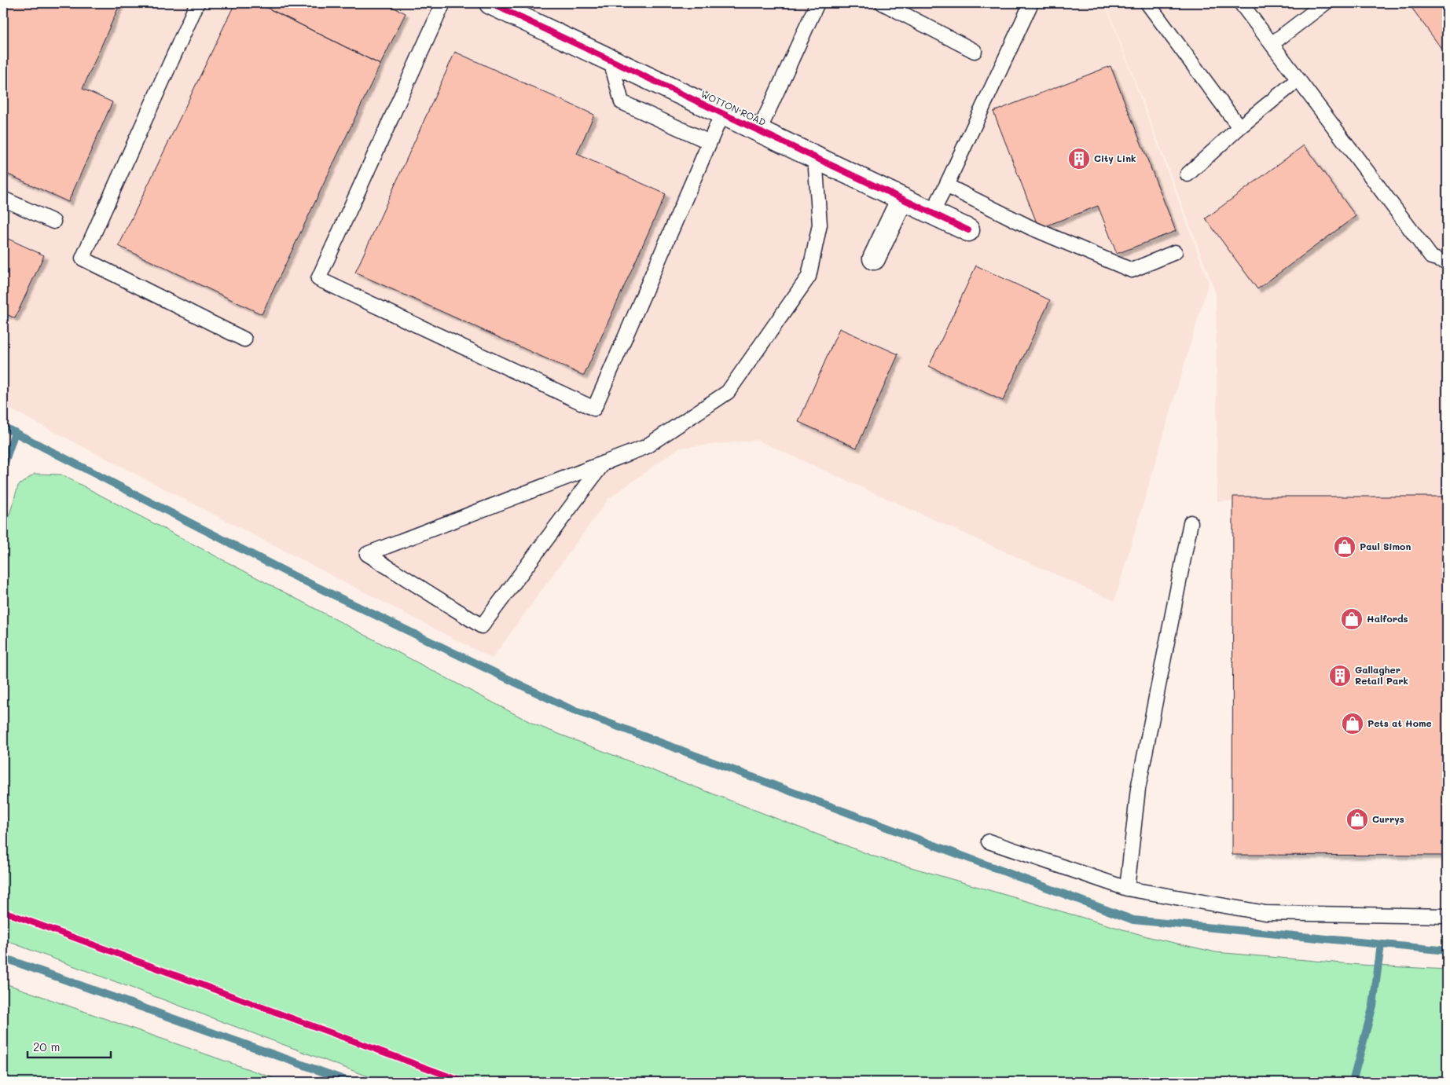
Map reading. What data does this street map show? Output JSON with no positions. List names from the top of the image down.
{
  "streets": {
    "street": ["WOTTON ROAD"]
  },
  "places": {
    "building": ["City Link", "Gallagher Retail Park"],
    "shop": [
      "Paul Simon",
      "Halfords",
      "Pets at Home",
      "Currys"
    ]
  },
  "scale_bar": "20 m"
}
